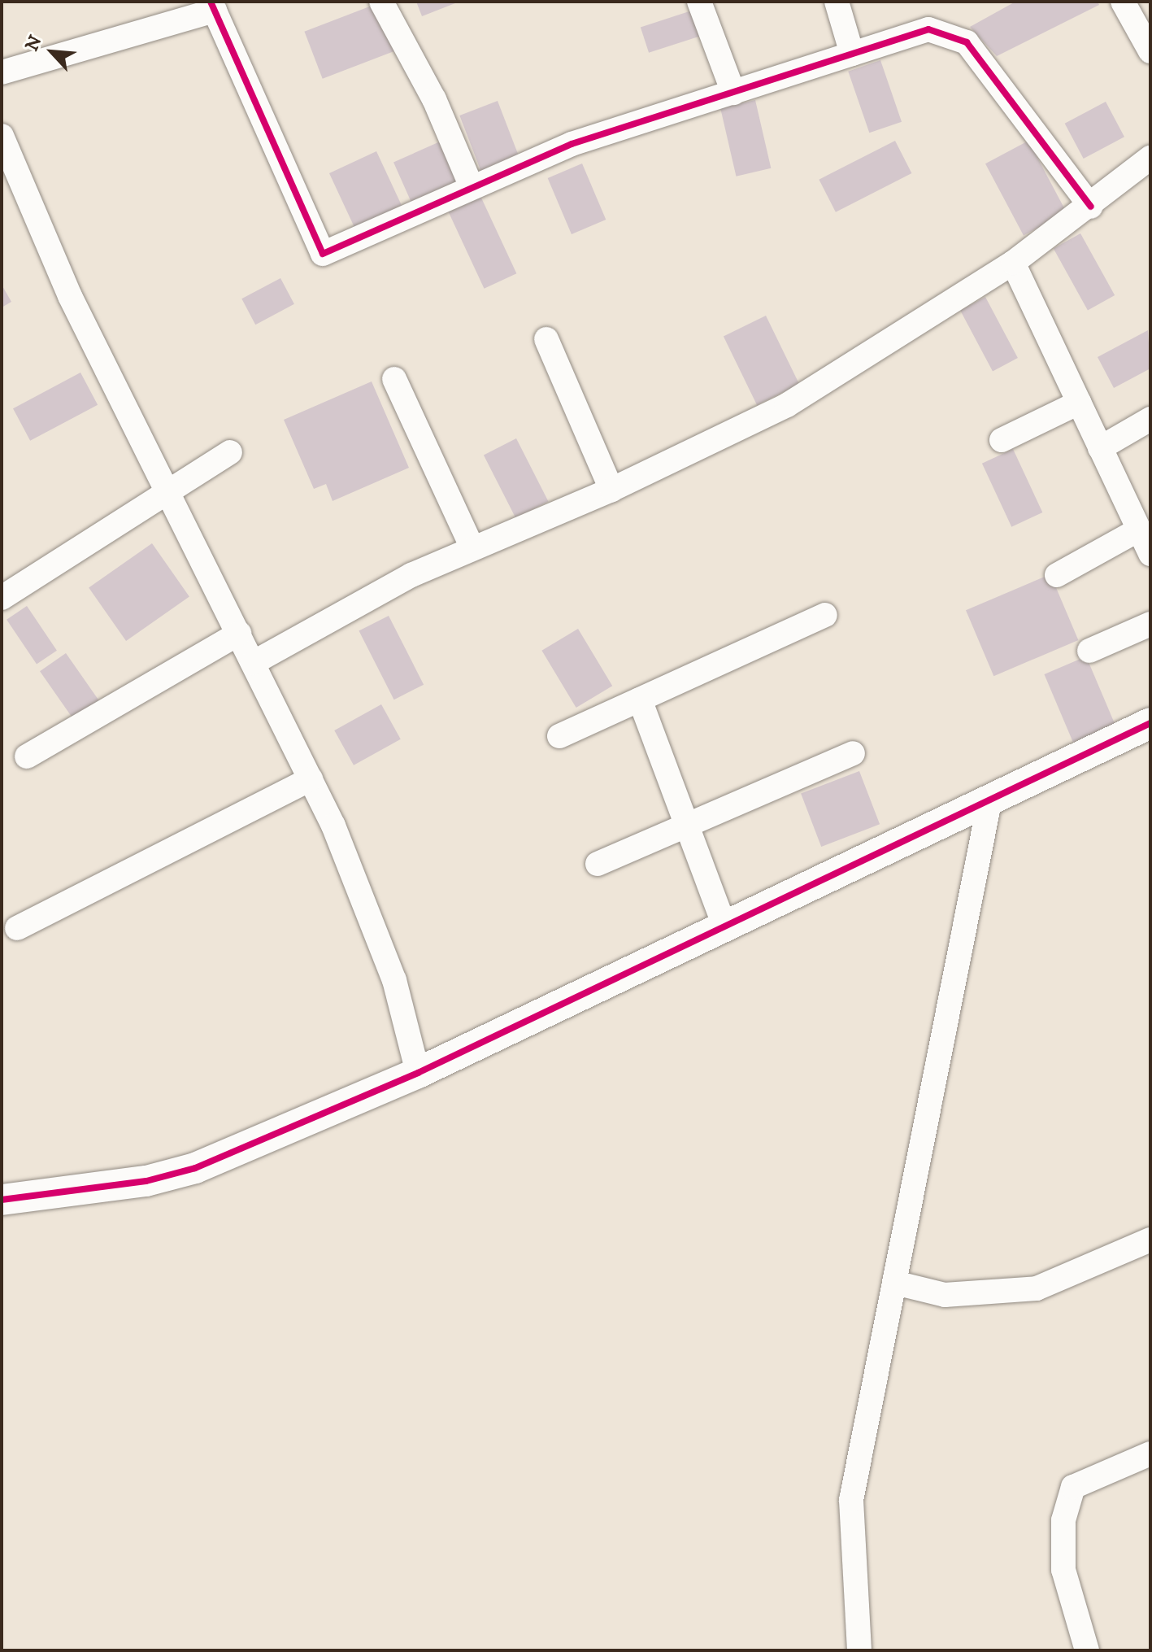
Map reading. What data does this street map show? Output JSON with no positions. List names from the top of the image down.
{
  "north": "top left"
}
